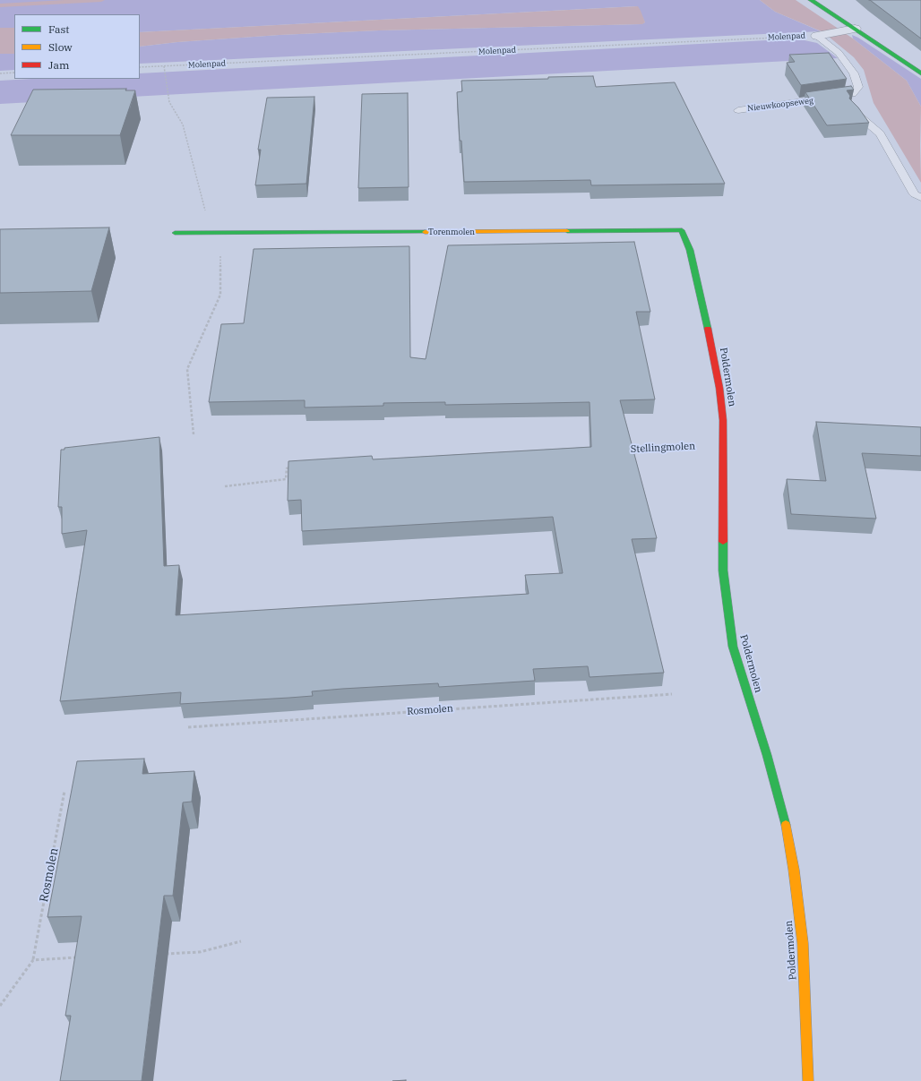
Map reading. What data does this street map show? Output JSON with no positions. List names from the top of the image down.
{
  "streets": {
    "street": ["Torenmolen", "Poldermolen"],
    "lane": ["Nieuwkoopseweg"],
    "path": ["Molenpad", "Stellingmolen", "Rosmolen"]
  },
  "crossings": [
    ["Molenpad", "Nieuwkoopseweg"],
    ["Torenmolen", "Poldermolen"],
    ["Poldermolen", "Stellingmolen"]
  ],
  "legend": ["Fast", "Slow", "Jam"]
}
